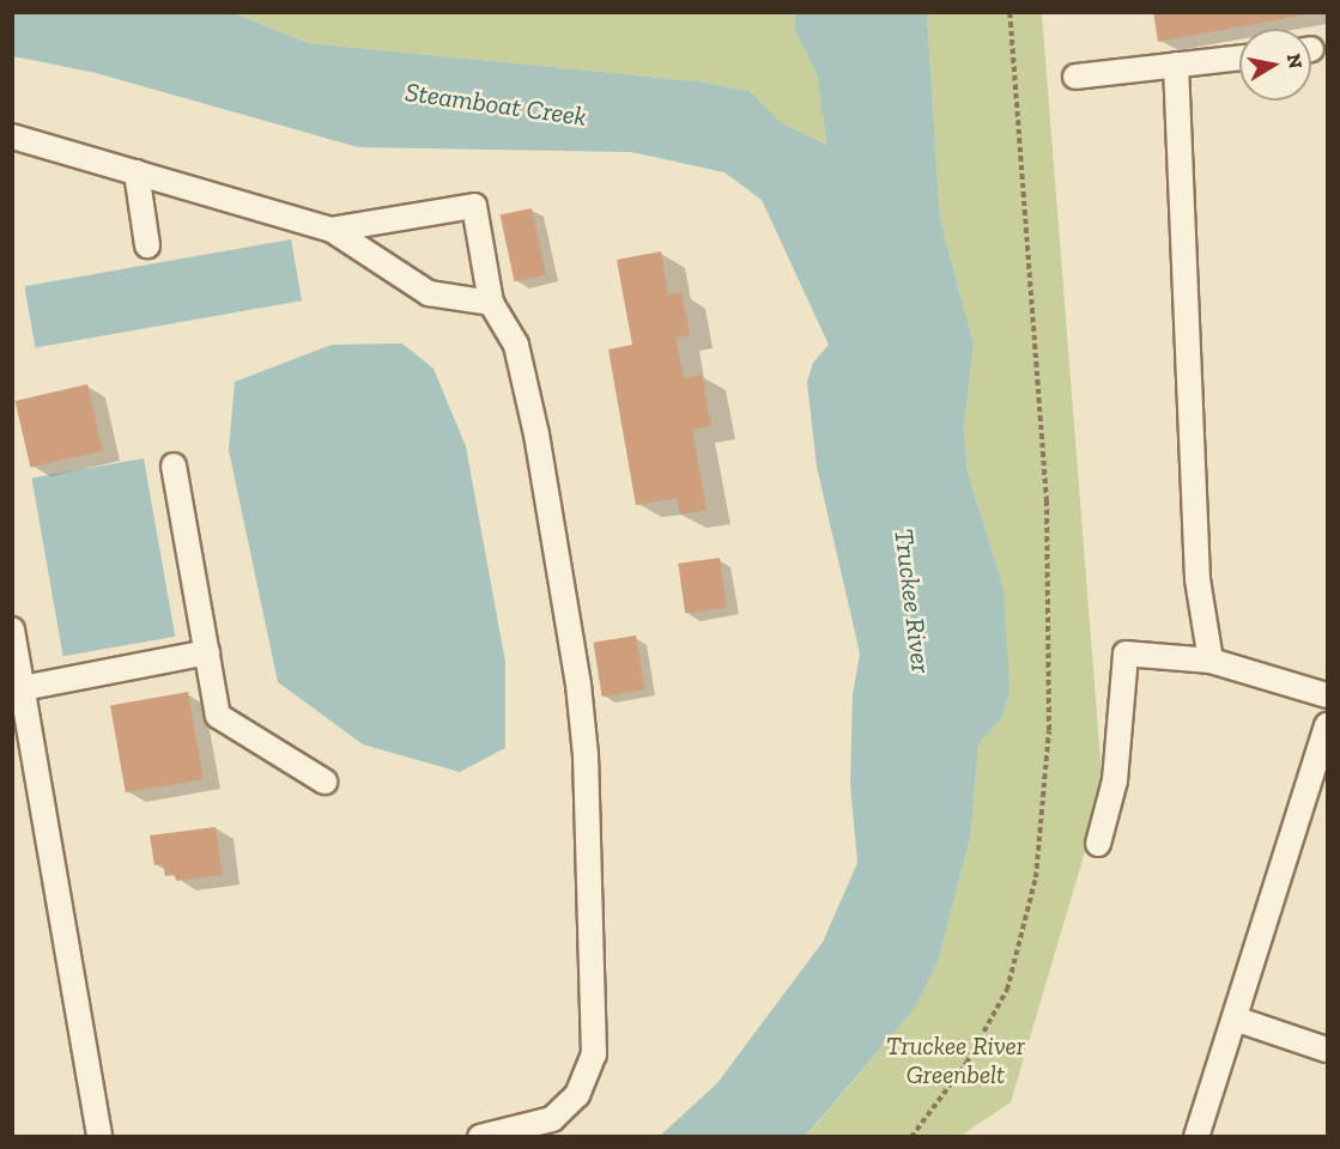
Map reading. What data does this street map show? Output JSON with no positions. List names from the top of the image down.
{
  "water": ["Steamboat Creek", "Truckee River"],
  "parks": ["Truckee River Greenbelt"],
  "north": "right"
}
